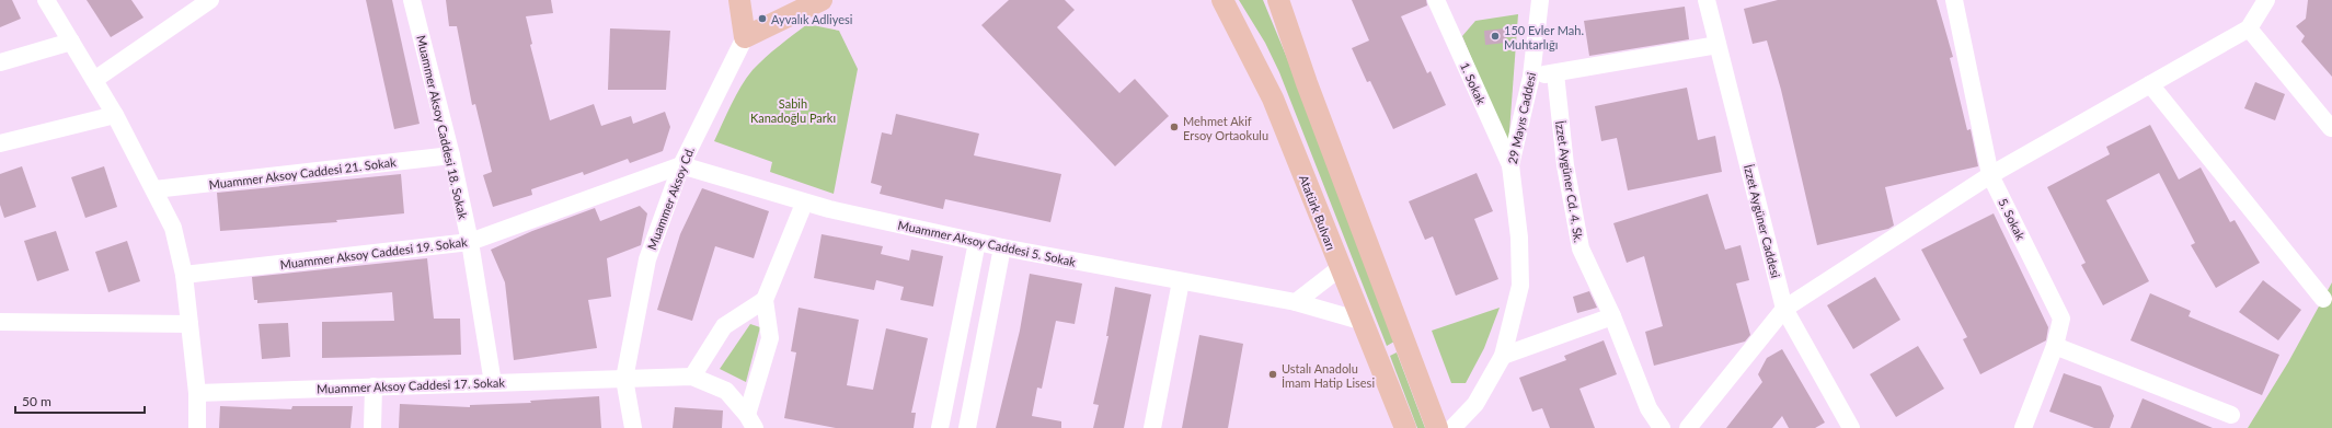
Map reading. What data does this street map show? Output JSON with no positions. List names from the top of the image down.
{
  "streets": {
    "main road": ["Atatürk Bulvarı"],
    "street": [
      "1. Sokak",
      "29 Mayıs Caddesi",
      "Muammer Aksoy Caddesi 18. Sokak",
      "Muammer Aksoy Caddesi 21. Sokak",
      "İzzet Aygüner Cd. 4. Sk.",
      "Muammer Aksoy Cd.",
      "5. Sokak",
      "İzzet Aygüner Caddesi",
      "Muammer Aksoy Caddesi 5. Sokak",
      "Muammer Aksoy Caddesi 19. Sokak",
      "Muammer Aksoy Caddesi 17. Sokak"
    ]
  },
  "crossings": [
    ["1. Sokak", "29 Mayıs Caddesi"],
    ["Muammer Aksoy Caddesi 18. Sokak", "Muammer Aksoy Caddesi 21. Sokak"],
    ["Muammer Aksoy Caddesi 18. Sokak", "Muammer Aksoy Caddesi 19. Sokak"],
    ["Muammer Aksoy Caddesi 18. Sokak", "Muammer Aksoy Caddesi 17. Sokak"],
    ["Muammer Aksoy Cd.", "Muammer Aksoy Caddesi 5. Sokak"],
    ["Muammer Aksoy Cd.", "Muammer Aksoy Caddesi 19. Sokak"],
    ["Muammer Aksoy Cd.", "Muammer Aksoy Caddesi 17. Sokak"],
    ["Atatürk Bulvarı", "Muammer Aksoy Caddesi 5. Sokak"],
    ["Muammer Aksoy Caddesi 5. Sokak", "Muammer Aksoy Caddesi 19. Sokak"]
  ],
  "parks": ["Sabih Kanadoğlu Parkı"],
  "places": [
    "Ayvalık Adliyesi",
    "150 Evler Mah. Muhtarlığı",
    "Mehmet Akif Ersoy Ortaokulu",
    "Ustalı Anadolu İmam Hatip Lisesi"
  ],
  "scale_bar": "50 m"
}
